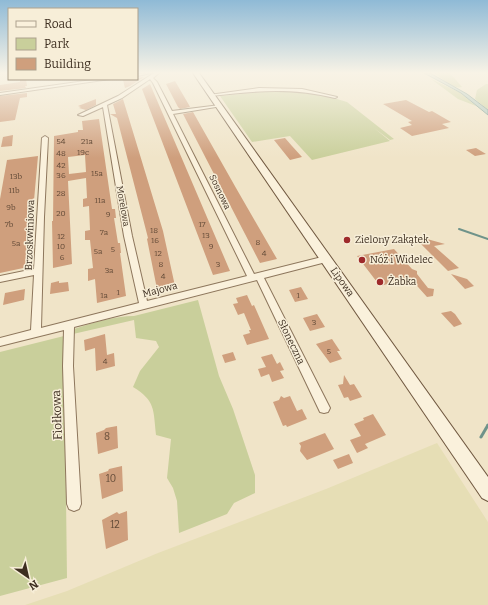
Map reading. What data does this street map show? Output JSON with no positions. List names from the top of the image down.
{
  "streets": {
    "street": [
      "Sosnowa",
      "Morelowa",
      "Brzoskwiniowa",
      "Lipowa",
      "Majowa",
      "Słoneczna",
      "Fiołkowa"
    ]
  },
  "crossings": [
    ["Sosnowa", "Majowa"],
    ["Sosnowa", "Słoneczna"],
    ["Morelowa", "Majowa"],
    ["Brzoskwiniowa", "Majowa"],
    ["Lipowa", "Majowa"],
    ["Majowa", "Słoneczna"],
    ["Majowa", "Fiołkowa"]
  ],
  "places": ["Zielony Zakątek", "Nóż i Widelec", "Żabka"],
  "house_numbers": [
    "54",
    "21a",
    "19c",
    "48",
    "42",
    "15a",
    "36",
    "13b",
    "11b",
    "28",
    "11a",
    "9b",
    "20",
    "9",
    "7b",
    "17",
    "18",
    "7a",
    "13",
    "12",
    "16",
    "8",
    "5a",
    "10",
    "9",
    "5",
    "5a",
    "12",
    "4",
    "6",
    "8",
    "3",
    "3a",
    "4",
    "1",
    "1a",
    "1",
    "3",
    "5",
    "4",
    "8",
    "10",
    "12"
  ],
  "legend": ["Road", "Park", "Building"],
  "north": "bottom right"
}
